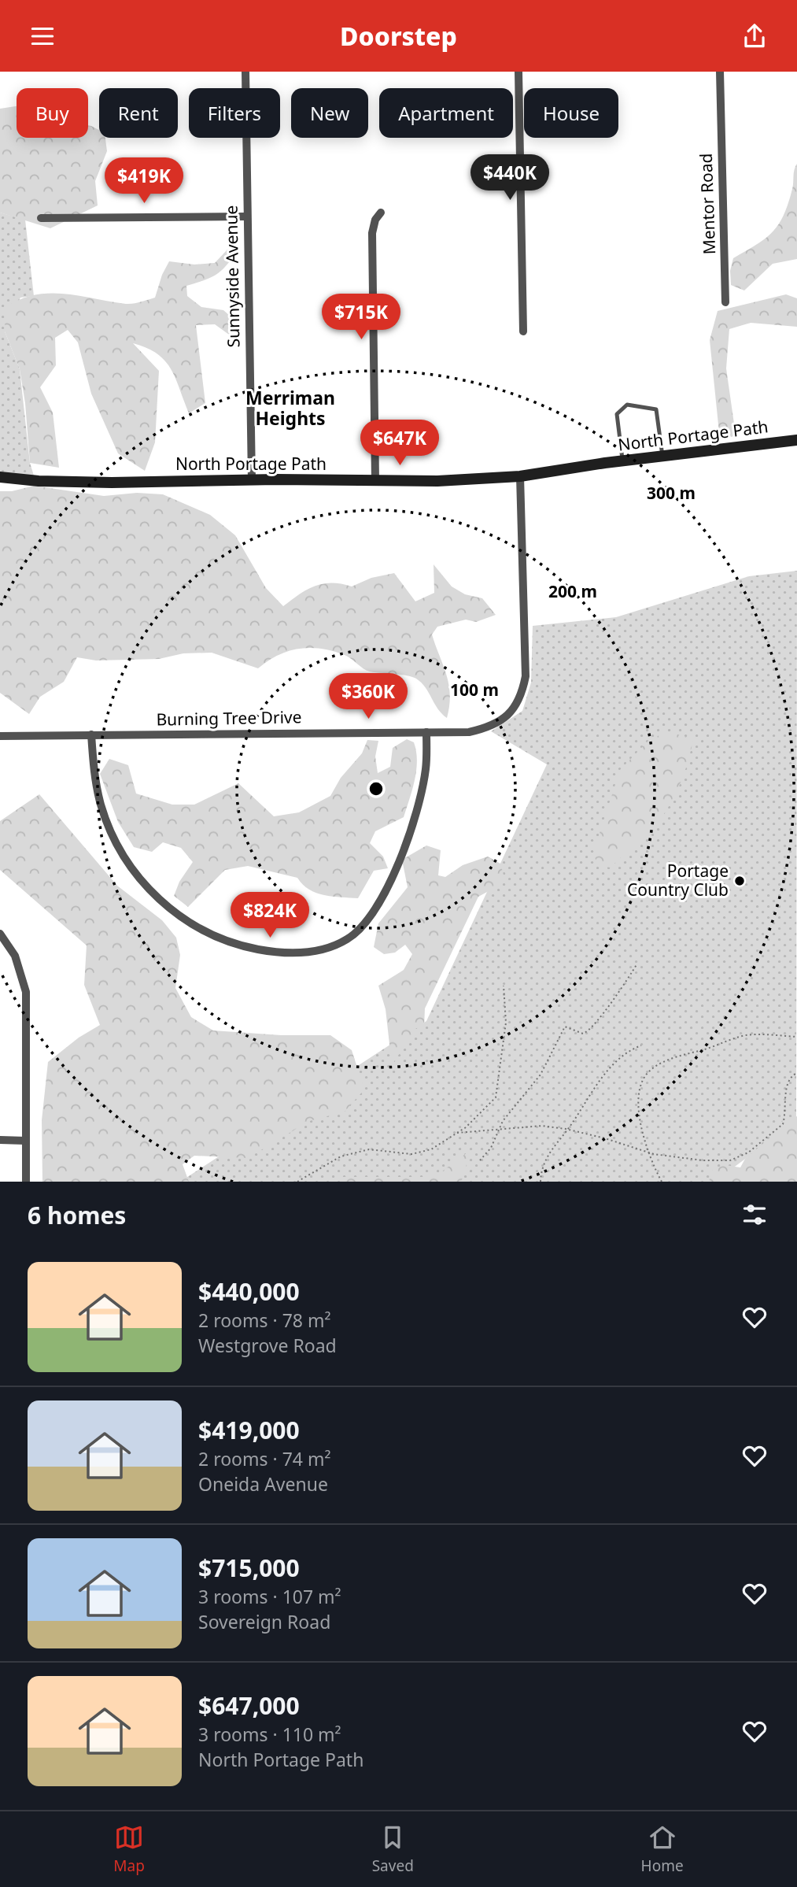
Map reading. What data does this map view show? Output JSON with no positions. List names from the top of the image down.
{
  "streets": {
    "main road": ["North Portage Path"],
    "street": ["Mentor Road", "Sunnyside Avenue", "Burning Tree Drive"]
  },
  "crossings": [
    ["Sunnyside Avenue", "North Portage Path"],
    ["North Portage Path", "Burning Tree Drive"]
  ],
  "districts": ["Merriman Heights"],
  "places": ["Portage Country Club"],
  "page": {
    "header": "Doorstep",
    "chip": [
      "Buy",
      "Rent",
      "Filters",
      "New",
      "Apartment",
      "House"
    ],
    "price": [
      "$440K",
      "$419K",
      "$715K",
      "$647K",
      "$360K",
      "$824K"
    ],
    "heading": "6 homes",
    "list": [
      {
        "name": "$440,000",
        "note": "2 rooms · 78 m² · Westgrove Road"
      },
      {
        "name": "$419,000",
        "note": "2 rooms · 74 m² · Oneida Avenue"
      },
      {
        "name": "$715,000",
        "note": "3 rooms · 107 m² · Sovereign Road"
      },
      {
        "name": "$647,000",
        "note": "3 rooms · 110 m² · North Portage Path"
      }
    ],
    "tabs": ["Map", "Saved", "Home"]
  },
  "rings": ["300 m", "200 m", "100 m"]
}
